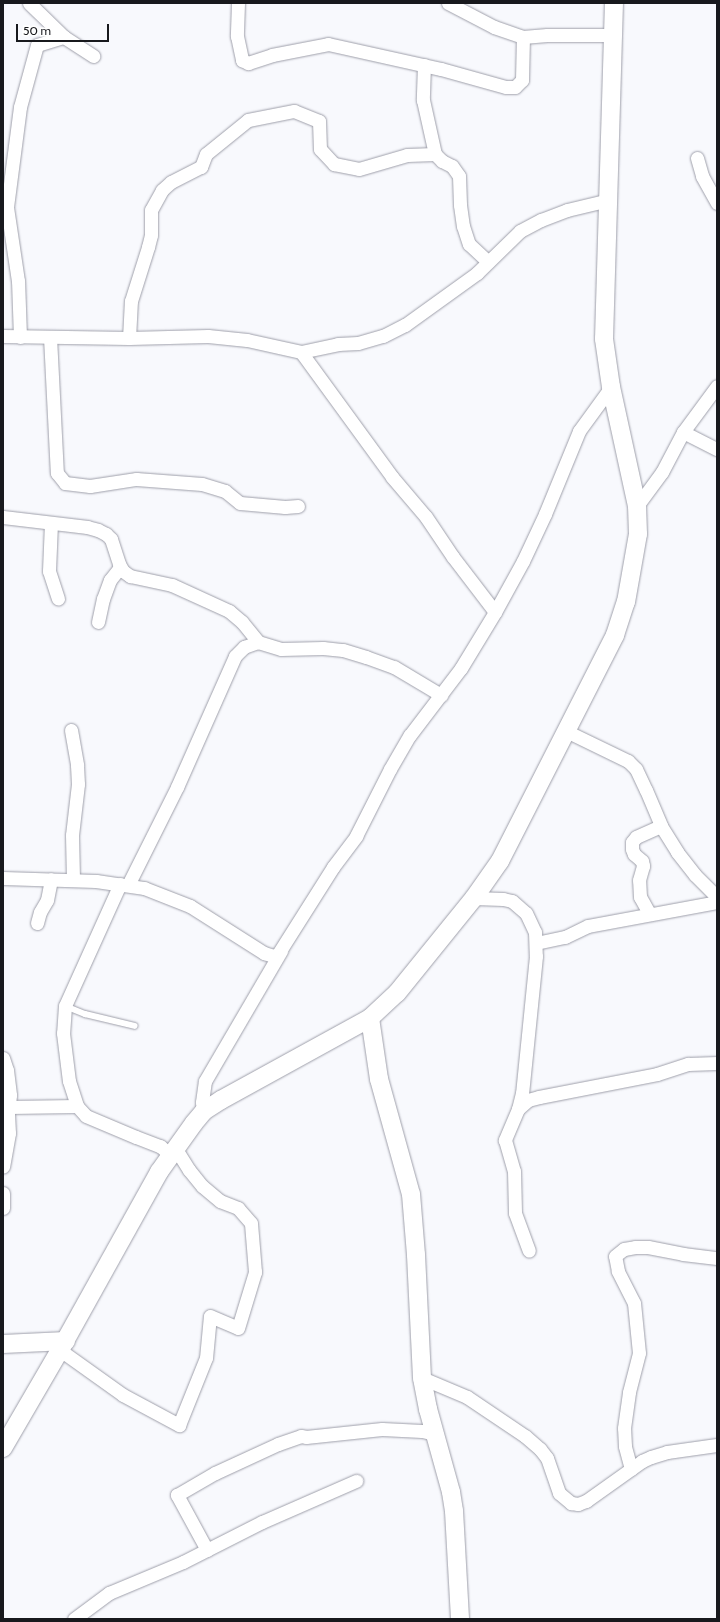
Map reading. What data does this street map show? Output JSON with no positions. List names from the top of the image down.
{
  "scale_bar": "50 m"
}
